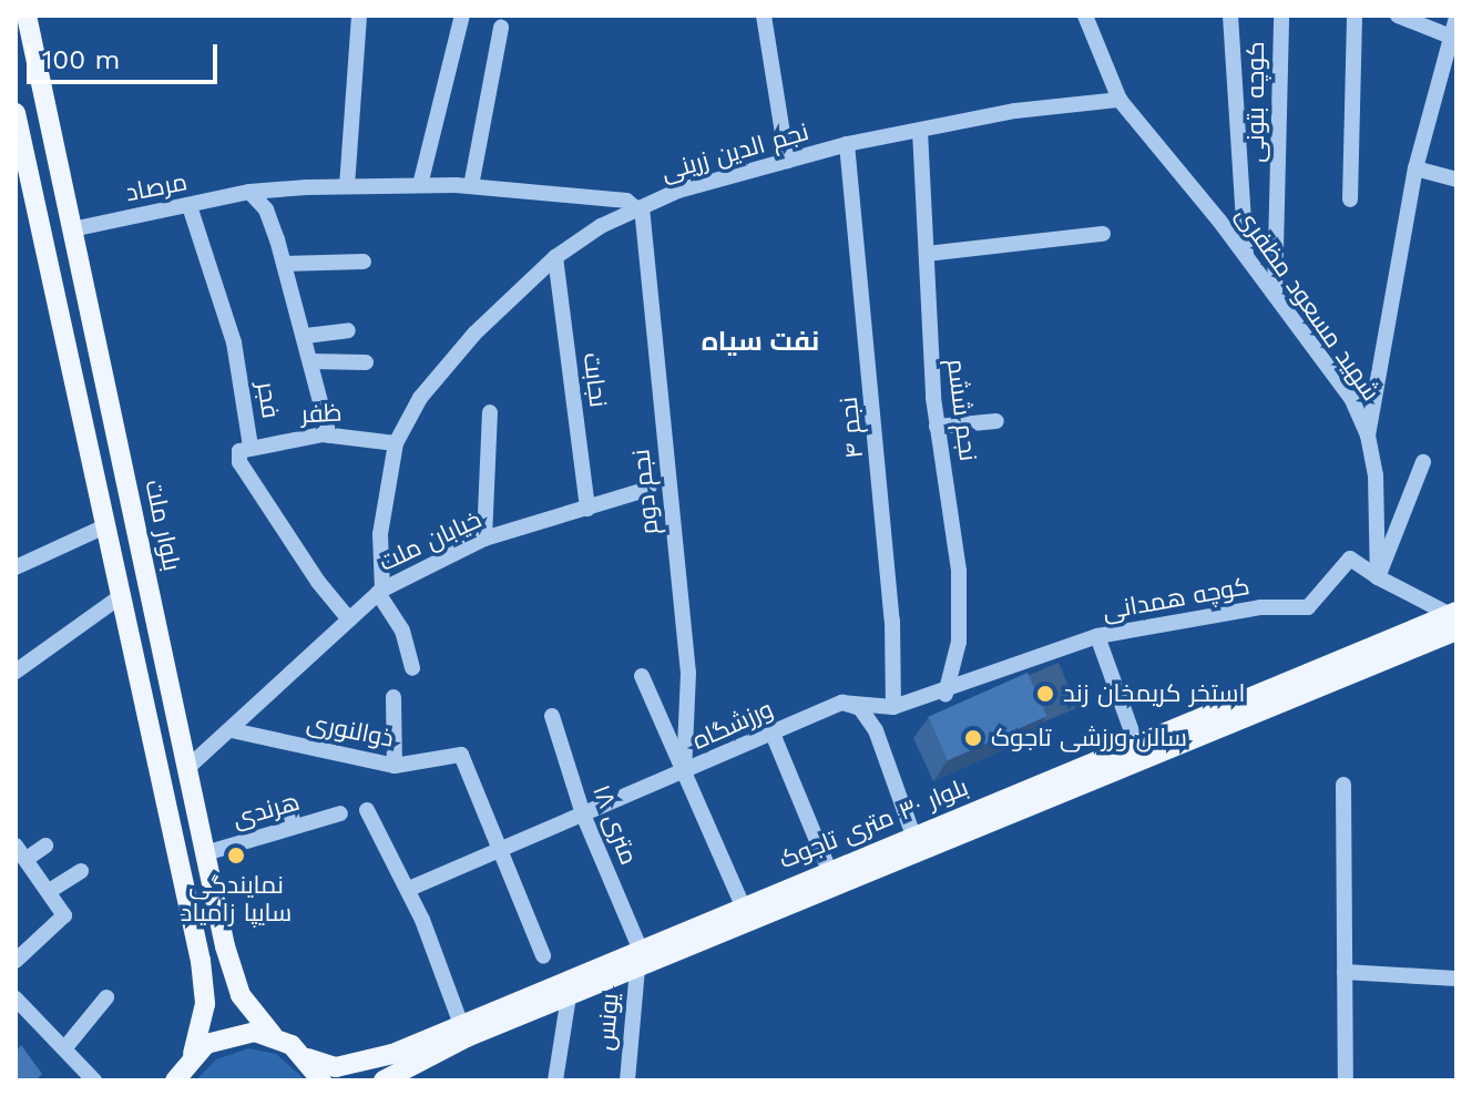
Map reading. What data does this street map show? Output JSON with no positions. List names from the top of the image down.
{
  "streets": {
    "main road": ["بلوار ملت", "بلوار ۳۰ متری تاجوک"],
    "street": [
      "کوچه بتونی",
      "نجم الدین زرینی",
      "مرصاد",
      "شهید مسعود مظفری",
      "نجابت",
      "فجر",
      "نجم ششم",
      "ظفر",
      "نجم ۴",
      "نجم دوم",
      "خیابان ملت",
      "کوچه همدانی",
      "ورزشگاه",
      "ذوالنوری",
      "هرندی",
      "۱۸ متری",
      "یونس"
    ]
  },
  "crossings": [
    ["کوچه بتونی", "شهید مسعود مظفری"],
    ["نجم الدین زرینی", "مرصاد"],
    ["نجم الدین زرینی", "شهید مسعود مظفری"],
    ["نجم الدین زرینی", "نجابت"],
    ["نجم الدین زرینی", "نجم ششم"],
    ["نجم الدین زرینی", "ظفر"],
    ["نجم الدین زرینی", "نجم ۴"],
    ["نجم الدین زرینی", "نجم دوم"],
    ["نجم الدین زرینی", "خیابان ملت"],
    ["مرصاد", "فجر"],
    ["مرصاد", "نجم دوم"],
    ["مرصاد", "بلوار ملت"],
    ["شهید مسعود مظفری", "کوچه همدانی"],
    ["نجابت", "خیابان ملت"],
    ["فجر", "ظفر"],
    ["فجر", "خیابان ملت"],
    ["نجم ششم", "کوچه همدانی"],
    ["نجم ۴", "کوچه همدانی"],
    ["نجم دوم", "ورزشگاه"],
    ["بلوار ملت", "خیابان ملت"],
    ["بلوار ملت", "هرندی"],
    ["بلوار ملت", "بلوار ۳۰ متری تاجوک"],
    ["خیابان ملت", "ذوالنوری"],
    ["کوچه همدانی", "ورزشگاه"],
    ["ورزشگاه", "ذوالنوری"],
    ["ورزشگاه", "۱۸ متری"],
    ["بلوار ۳۰ متری تاجوک", "۱۸ متری"],
    ["بلوار ۳۰ متری تاجوک", "یونس"],
    ["۱۸ متری", "یونس"]
  ],
  "districts": ["نفت سیاه"],
  "places": ["استخر کریمخان زند", "سالن ورزشی تاجوک", "نمایندگی سایپا زامیاد"],
  "scale_bar": "100 m"
}
